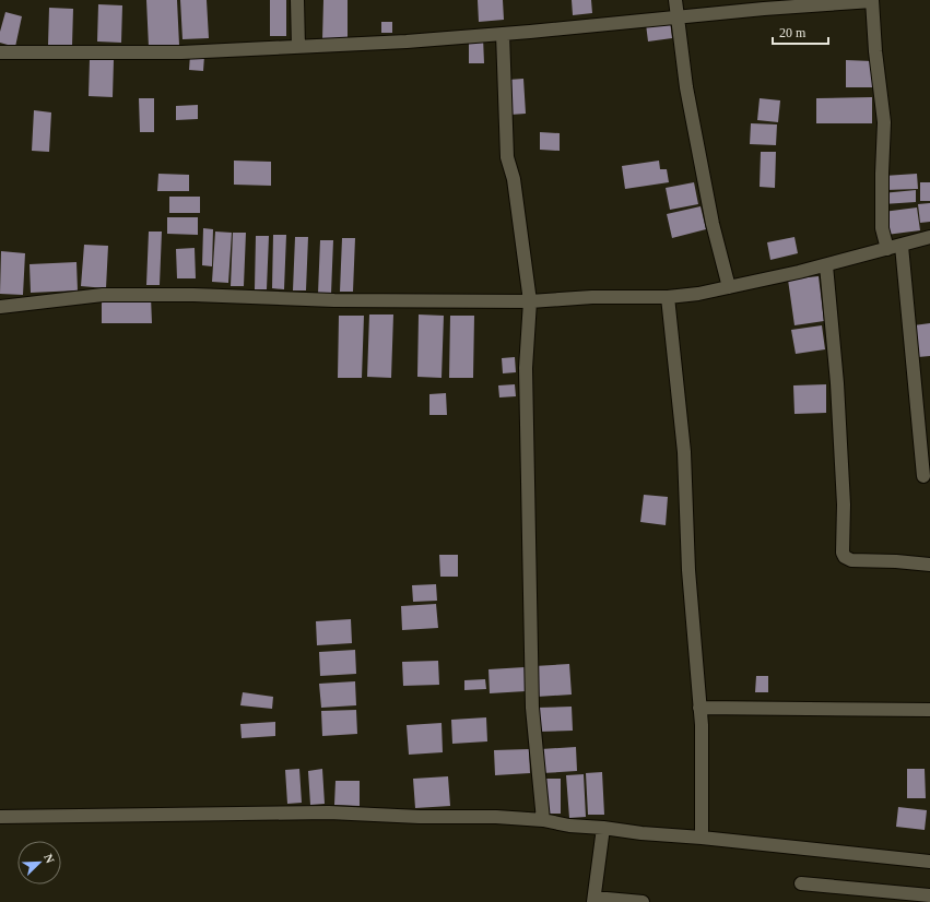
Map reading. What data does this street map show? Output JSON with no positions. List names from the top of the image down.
{
  "scale_bar": "20 m",
  "north": "top right"
}
